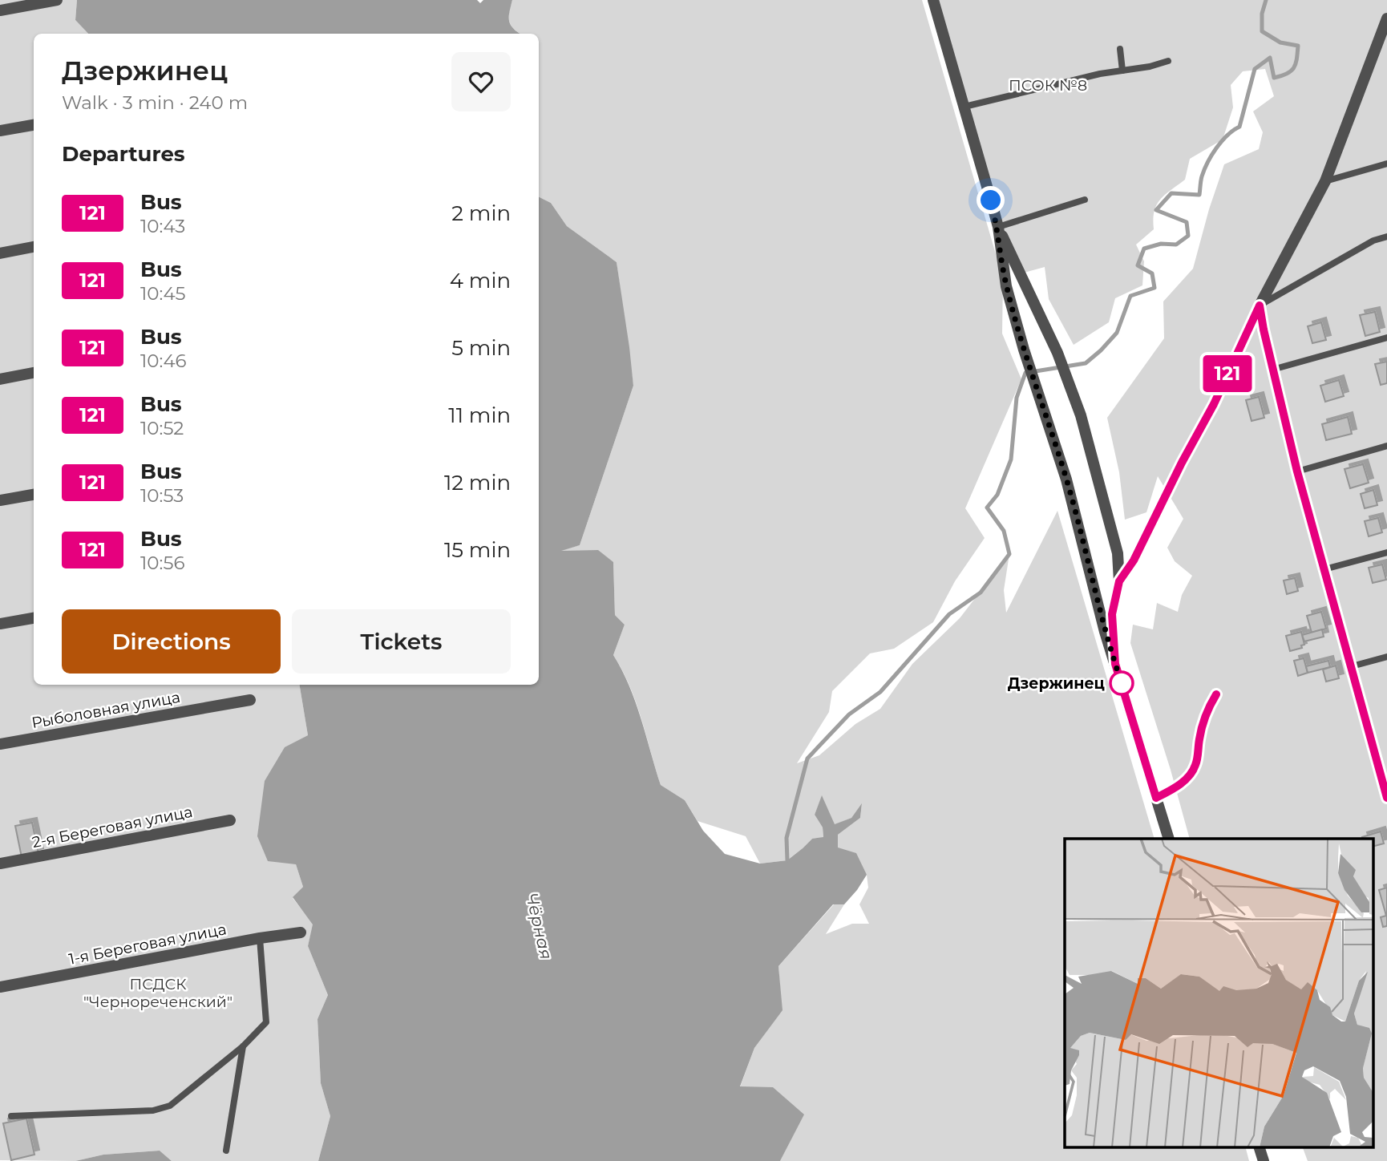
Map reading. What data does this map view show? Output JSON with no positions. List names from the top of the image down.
{
  "streets": {
    "street": ["Рыболовная улица", "2-я Береговая улица", "1-я Береговая улица"]
  },
  "water": ["Чёрная"],
  "parks": ["ПСОК №8", "ПСДСК \"Чернореченский\""],
  "places": ["Дзержинец"],
  "lines": ["bus line 121"],
  "page": {
    "on_map": "121",
    "heading": [
      ["Дзержинец", "Walk · 3 min · 240 m"],
      "Departures"
    ],
    "list": [
      {
        "mark": "121",
        "name": "Bus",
        "note": "10:43",
        "value": "2 min"
      },
      {
        "mark": "121",
        "name": "Bus",
        "note": "10:45",
        "value": "4 min"
      },
      {
        "mark": "121",
        "name": "Bus",
        "note": "10:46",
        "value": "5 min"
      },
      {
        "mark": "121",
        "name": "Bus",
        "note": "10:52",
        "value": "11 min"
      },
      {
        "mark": "121",
        "name": "Bus",
        "note": "10:53",
        "value": "12 min"
      },
      {
        "mark": "121",
        "name": "Bus",
        "note": "10:56",
        "value": "15 min"
      }
    ],
    "buttons": ["Directions", "Tickets"]
  }
}
